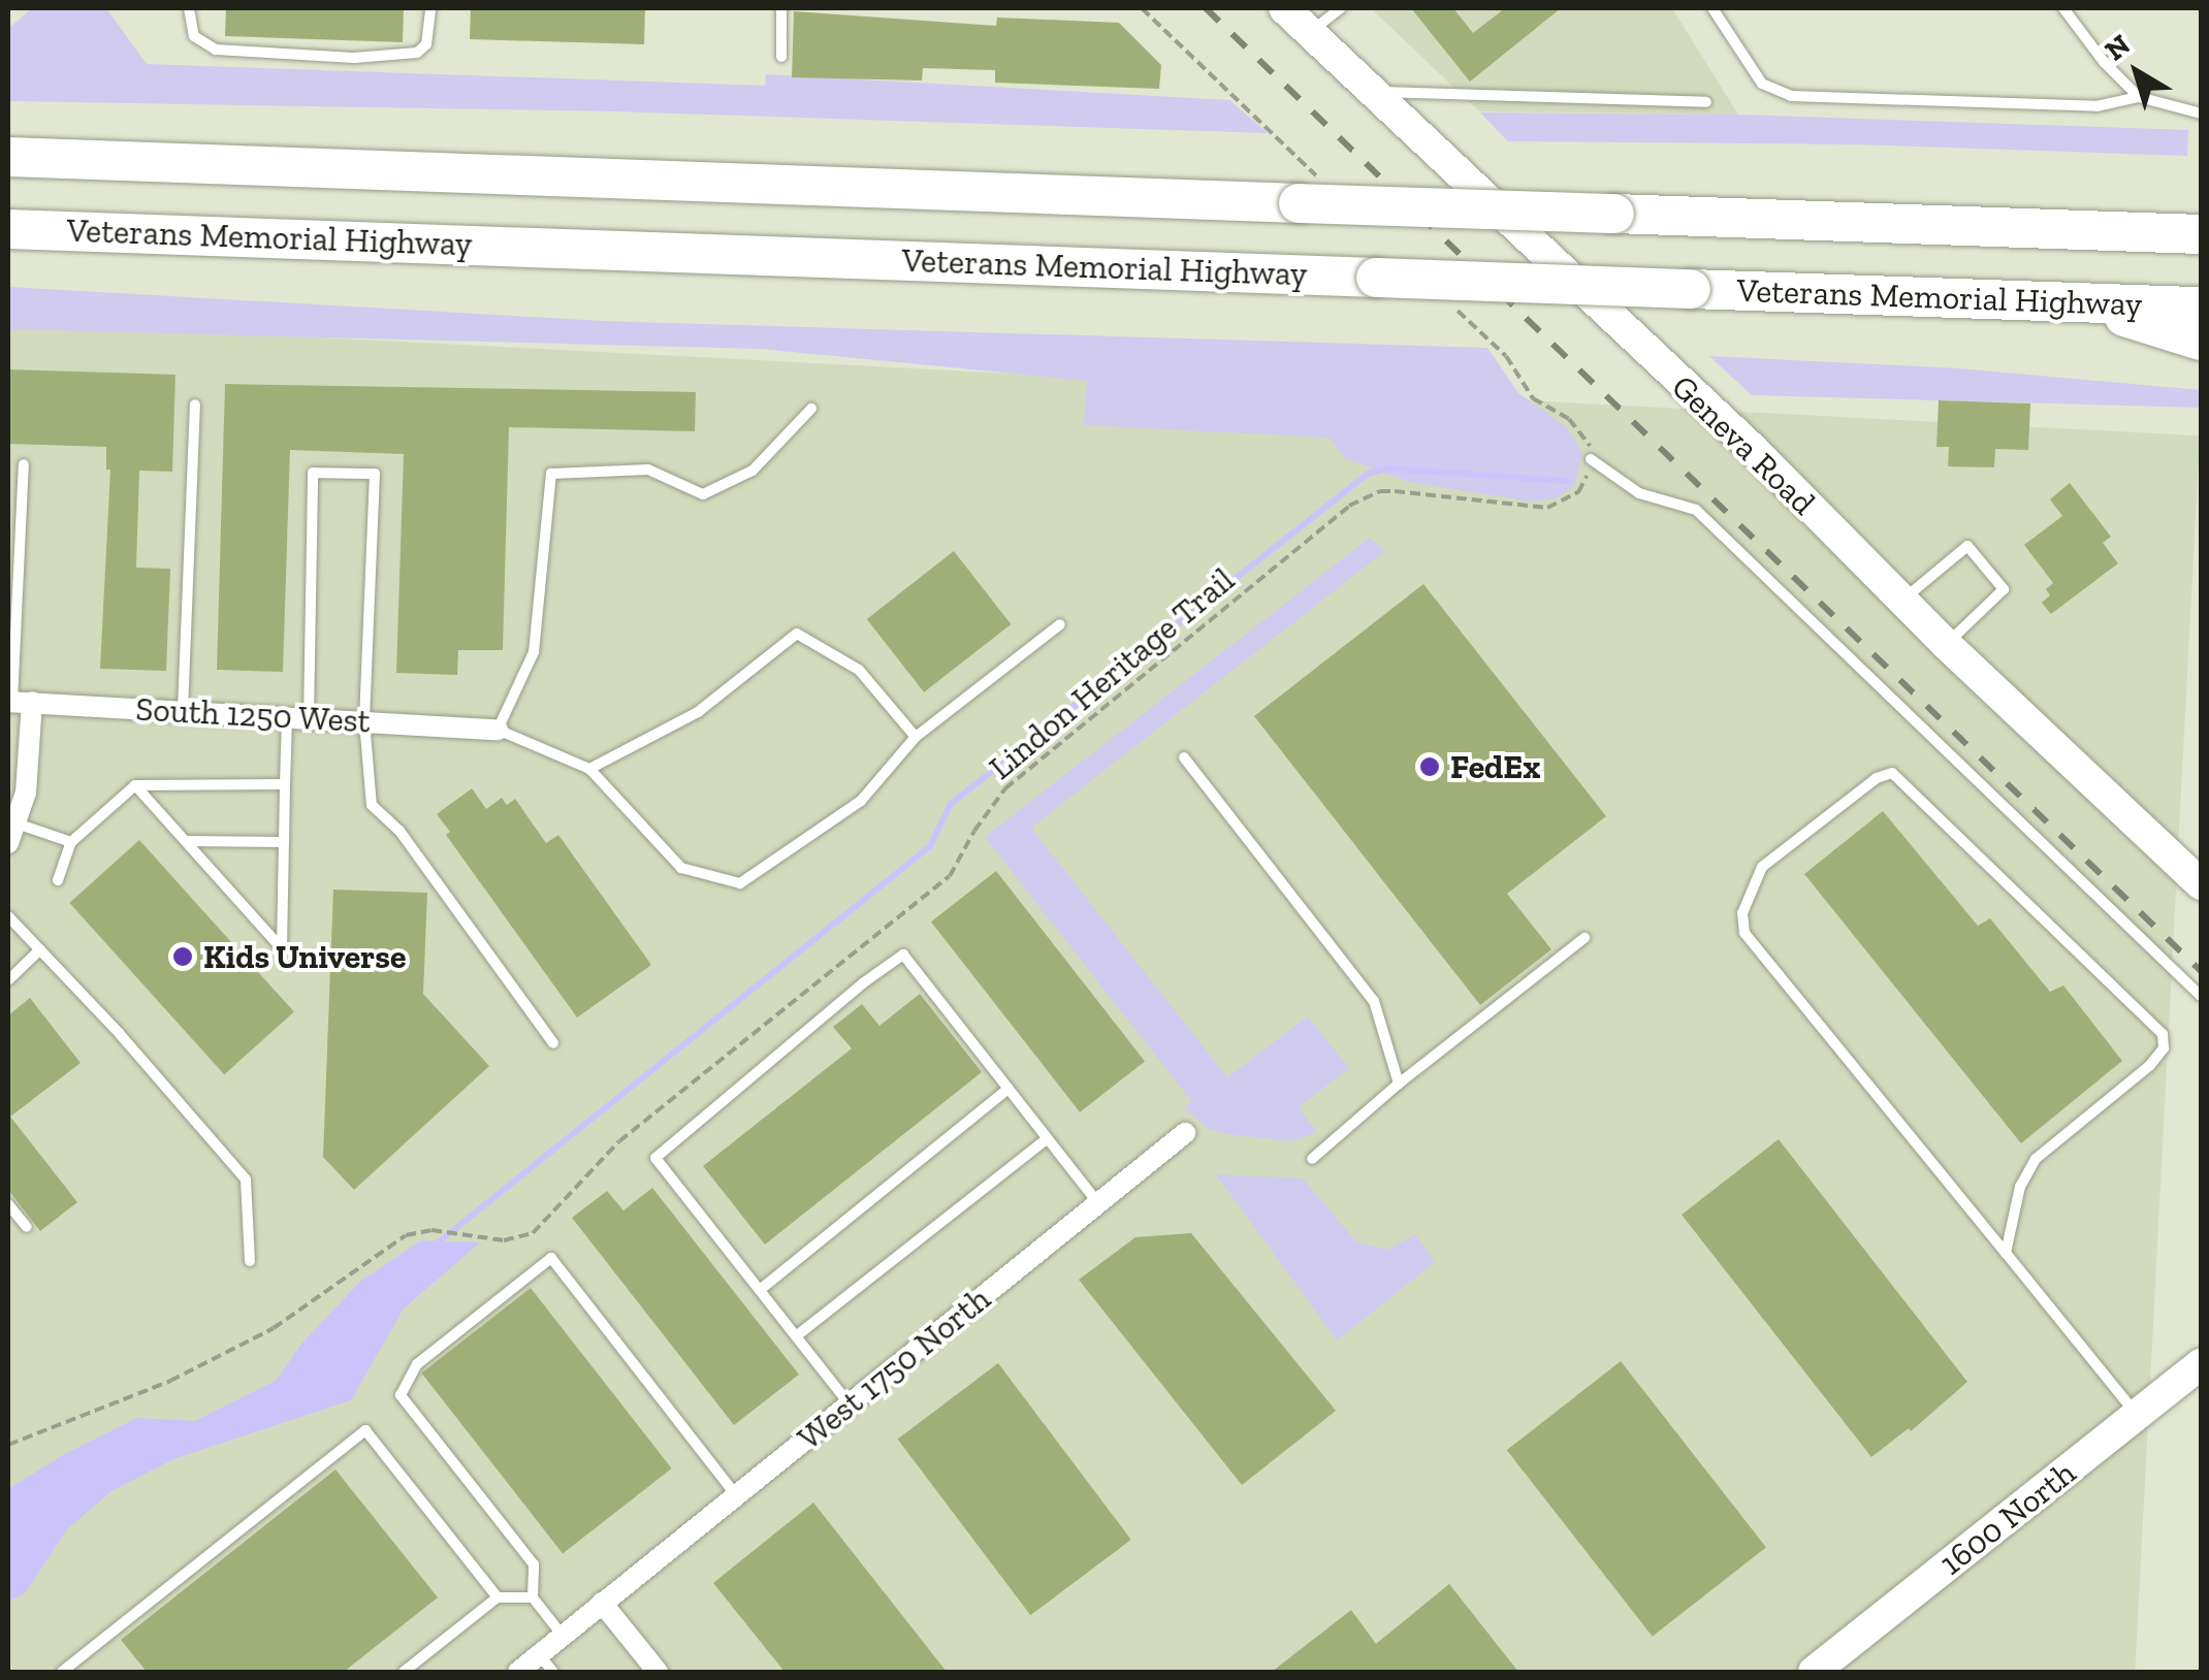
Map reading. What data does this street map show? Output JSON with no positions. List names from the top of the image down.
{
  "streets": {
    "highway": ["Veterans Memorial Highway"],
    "main road": ["Geneva Road", "1600 North"],
    "street": ["South 1250 West", "West 1750 North"],
    "path": ["Lindon Heritage Trail"]
  },
  "places": ["FedEx", "Kids Universe"],
  "north": "top left"
}
